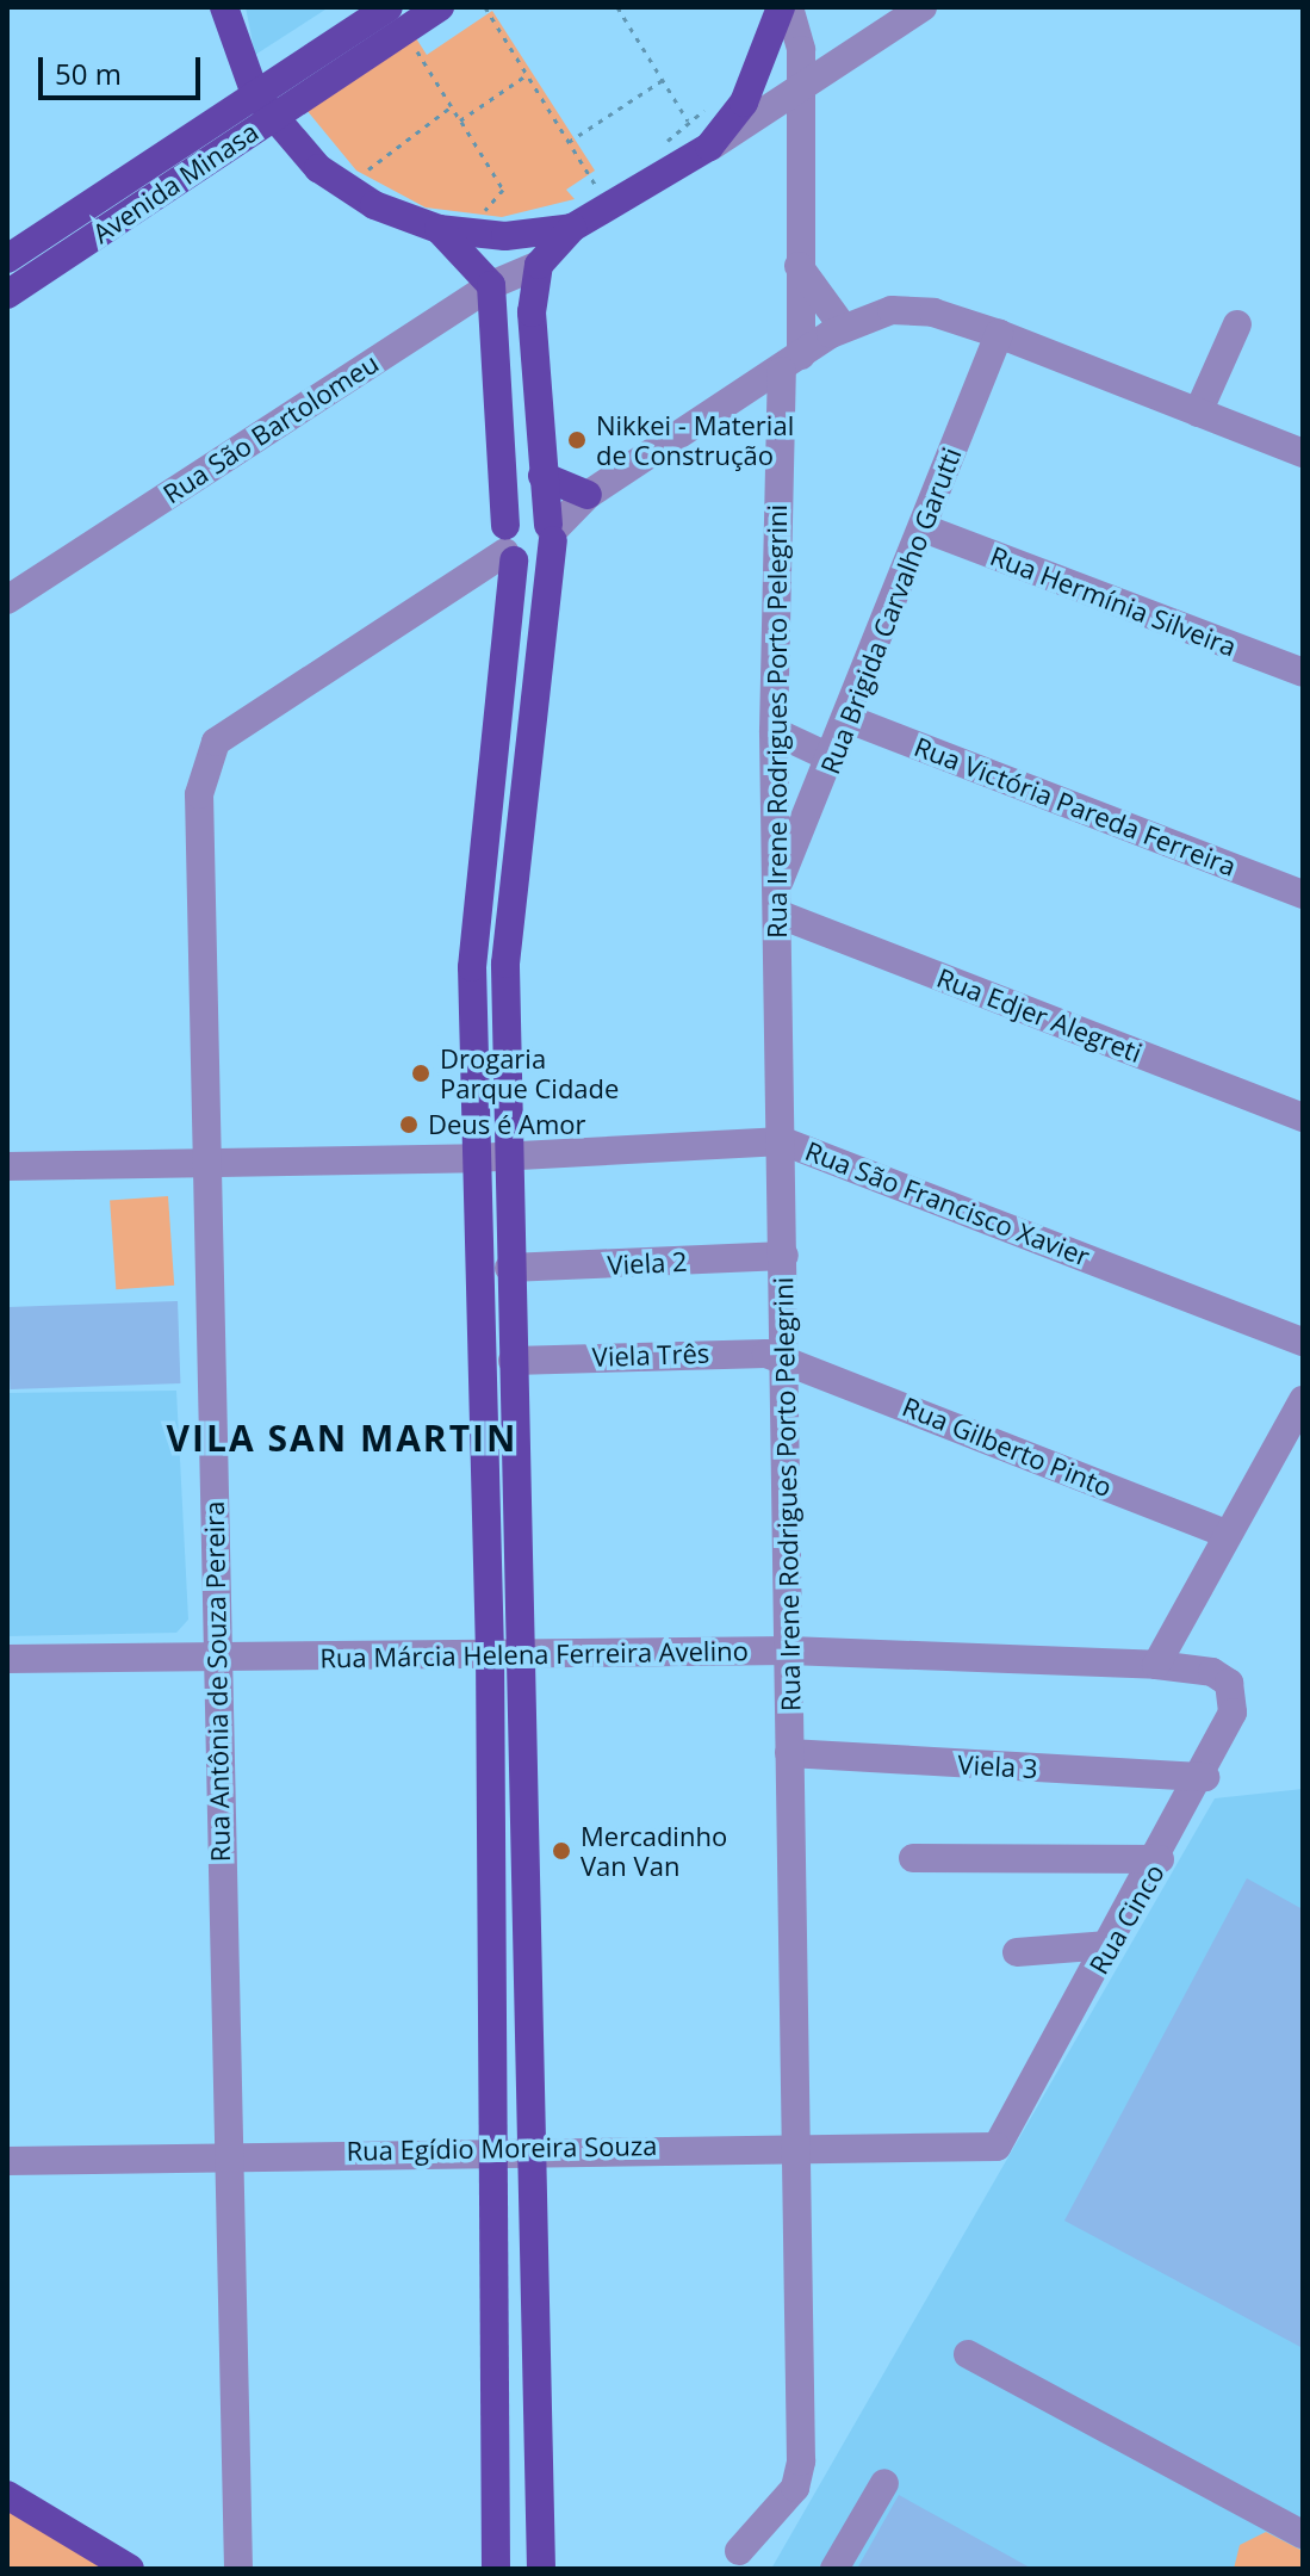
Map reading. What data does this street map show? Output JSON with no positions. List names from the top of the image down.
{
  "streets": {
    "main road": ["Avenida Minasa"],
    "street": [
      "Rua São Bartolomeu",
      "Rua Hermínia Silveira",
      "Rua Brigida Carvalho Garutti",
      "Rua Irene Rodrigues Porto Pelegrini",
      "Rua Victória Pareda Ferreira",
      "Rua Edjer Alegreti",
      "Rua São Francisco Xavier",
      "Viela 2",
      "Viela Três",
      "Rua Gilberto Pinto",
      "Rua Márcia Helena Ferreira Avelino",
      "Rua Antônia de Souza Pereira",
      "Viela 3",
      "Rua Cinco",
      "Rua Egídio Moreira Souza"
    ]
  },
  "crossings": [
    ["Rua Hermínia Silveira", "Rua Brigida Carvalho Garutti"],
    ["Rua Brigida Carvalho Garutti", "Rua Irene Rodrigues Porto Pelegrini"],
    ["Rua Brigida Carvalho Garutti", "Rua Victória Pareda Ferreira"],
    ["Rua Brigida Carvalho Garutti", "Rua Edjer Alegreti"],
    ["Rua Irene Rodrigues Porto Pelegrini", "Rua Edjer Alegreti"],
    ["Rua Irene Rodrigues Porto Pelegrini", "Rua São Francisco Xavier"],
    ["Rua Irene Rodrigues Porto Pelegrini", "Viela 2"],
    ["Rua Irene Rodrigues Porto Pelegrini", "Viela Três"],
    ["Rua Irene Rodrigues Porto Pelegrini", "Rua Gilberto Pinto"],
    ["Rua Irene Rodrigues Porto Pelegrini", "Rua Márcia Helena Ferreira Avelino"],
    ["Rua Irene Rodrigues Porto Pelegrini", "Viela 3"],
    ["Rua Irene Rodrigues Porto Pelegrini", "Rua Egídio Moreira Souza"],
    ["Rua São Francisco Xavier", "Rua Antônia de Souza Pereira"],
    ["Viela Três", "Rua Gilberto Pinto"],
    ["Rua Márcia Helena Ferreira Avelino", "Rua Antônia de Souza Pereira"],
    ["Rua Márcia Helena Ferreira Avelino", "Rua Cinco"],
    ["Rua Antônia de Souza Pereira", "Rua Egídio Moreira Souza"],
    ["Viela 3", "Rua Cinco"],
    ["Rua Cinco", "Rua Egídio Moreira Souza"]
  ],
  "districts": ["VILA SAN MARTIN"],
  "places": [
    "Nikkei - Material de Construção",
    "Drogaria Parque Cidade",
    "Deus é Amor",
    "Mercadinho Van Van"
  ],
  "scale_bar": "50 m"
}
